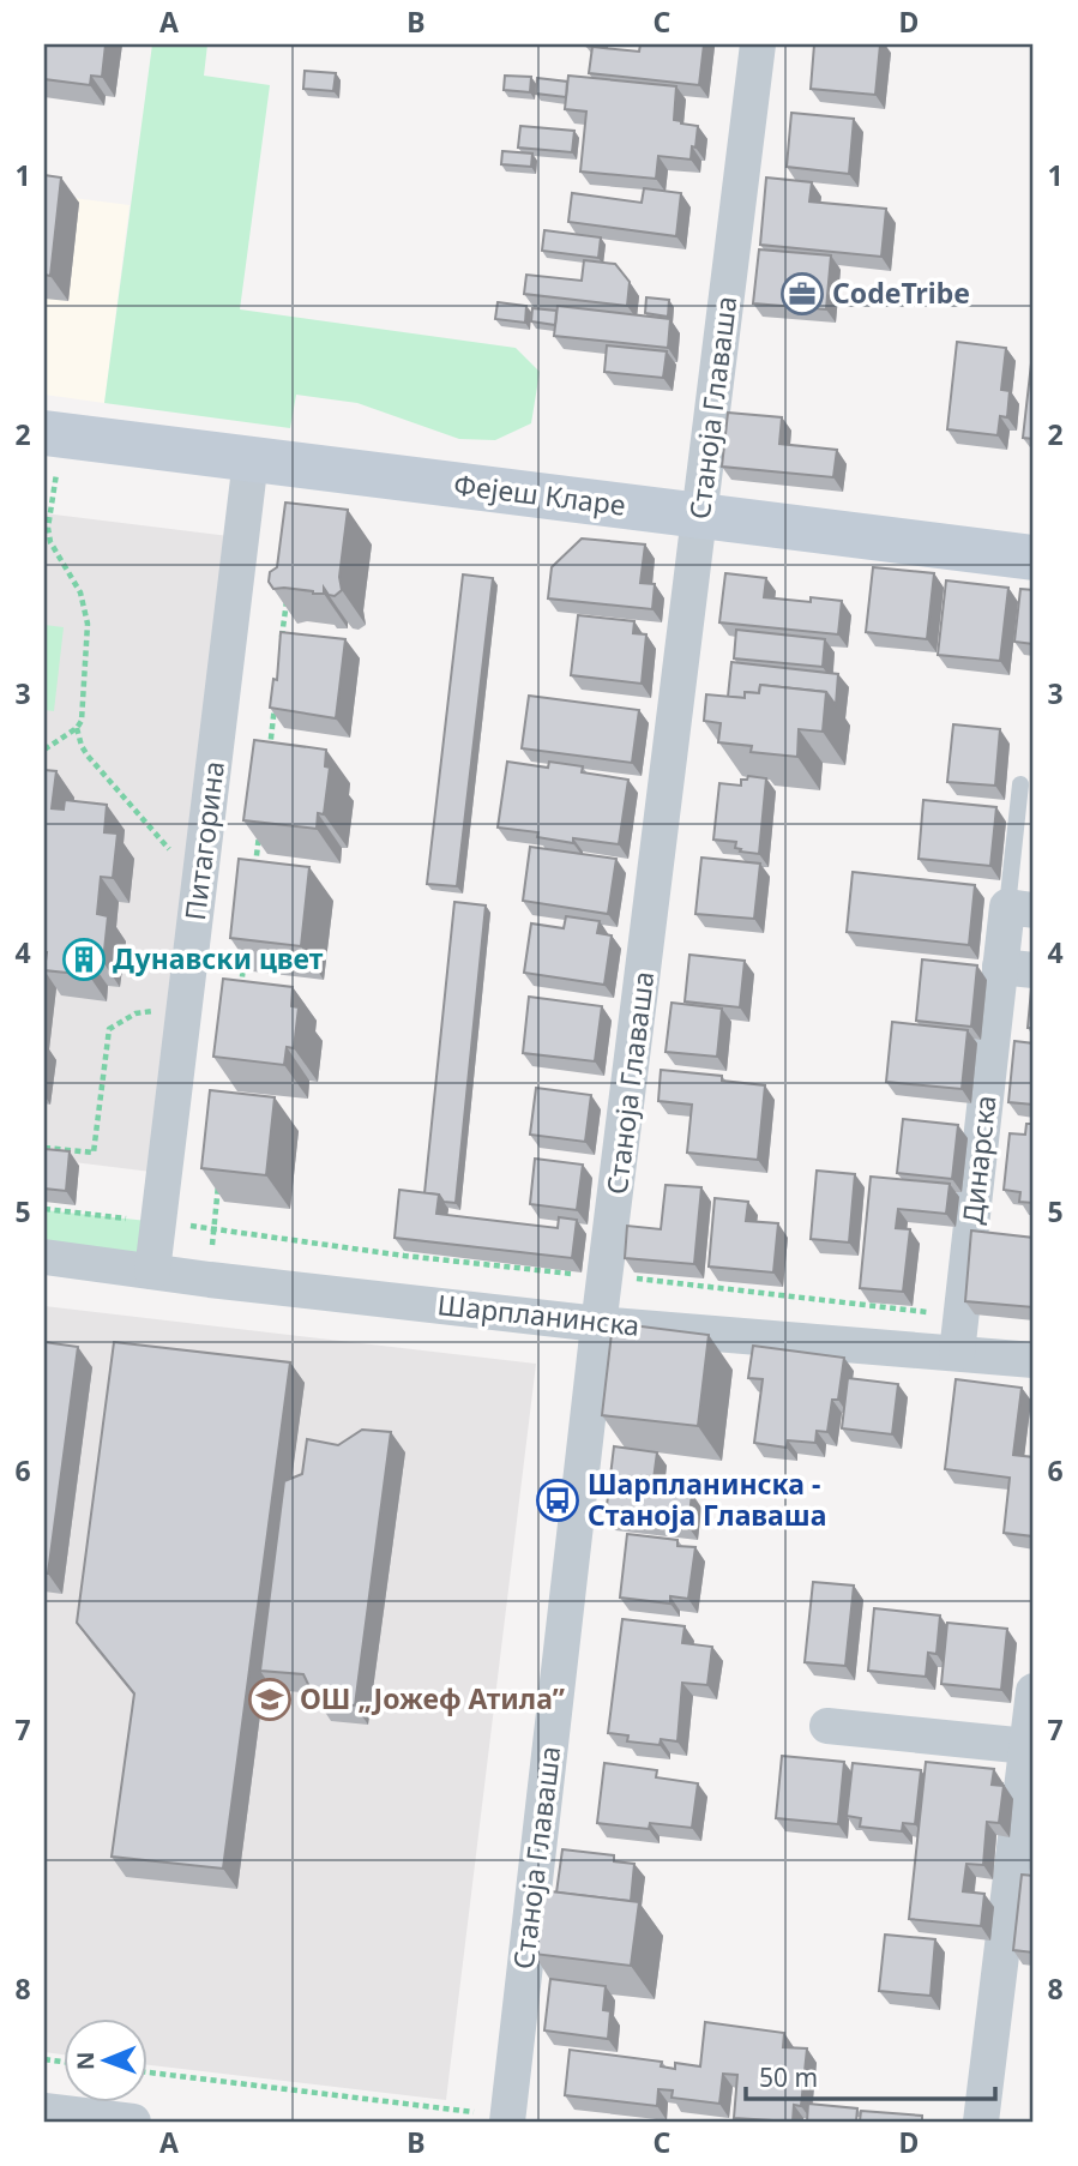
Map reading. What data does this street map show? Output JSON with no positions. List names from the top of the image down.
{
  "streets": {
    "street": [
      "Станоја Главаша",
      "Фејеш Кларе",
      "Питагорина",
      "Динарска",
      "Шарпланинска"
    ]
  },
  "crossings": [
    ["Станоја Главаша", "Фејеш Кларе"],
    ["Станоја Главаша", "Шарпланинска"],
    ["Фејеш Кларе", "Питагорина"],
    ["Питагорина", "Шарпланинска"],
    ["Динарска", "Шарпланинска"]
  ],
  "places": {
    "office": ["CodeTribe"],
    "building": ["Дунавски цвет"],
    "bus stop": ["Шарпланинска - Станоја Главаша"],
    "school or university": ["ОШ „Јожеф Атила”"]
  },
  "scale_bar": "50 m",
  "north": "left",
  "grid": {
    "columns": [
      "A",
      "B",
      "C",
      "D"
    ],
    "rows": [
      "1",
      "2",
      "3",
      "4",
      "5",
      "6",
      "7",
      "8"
    ]
  }
}
